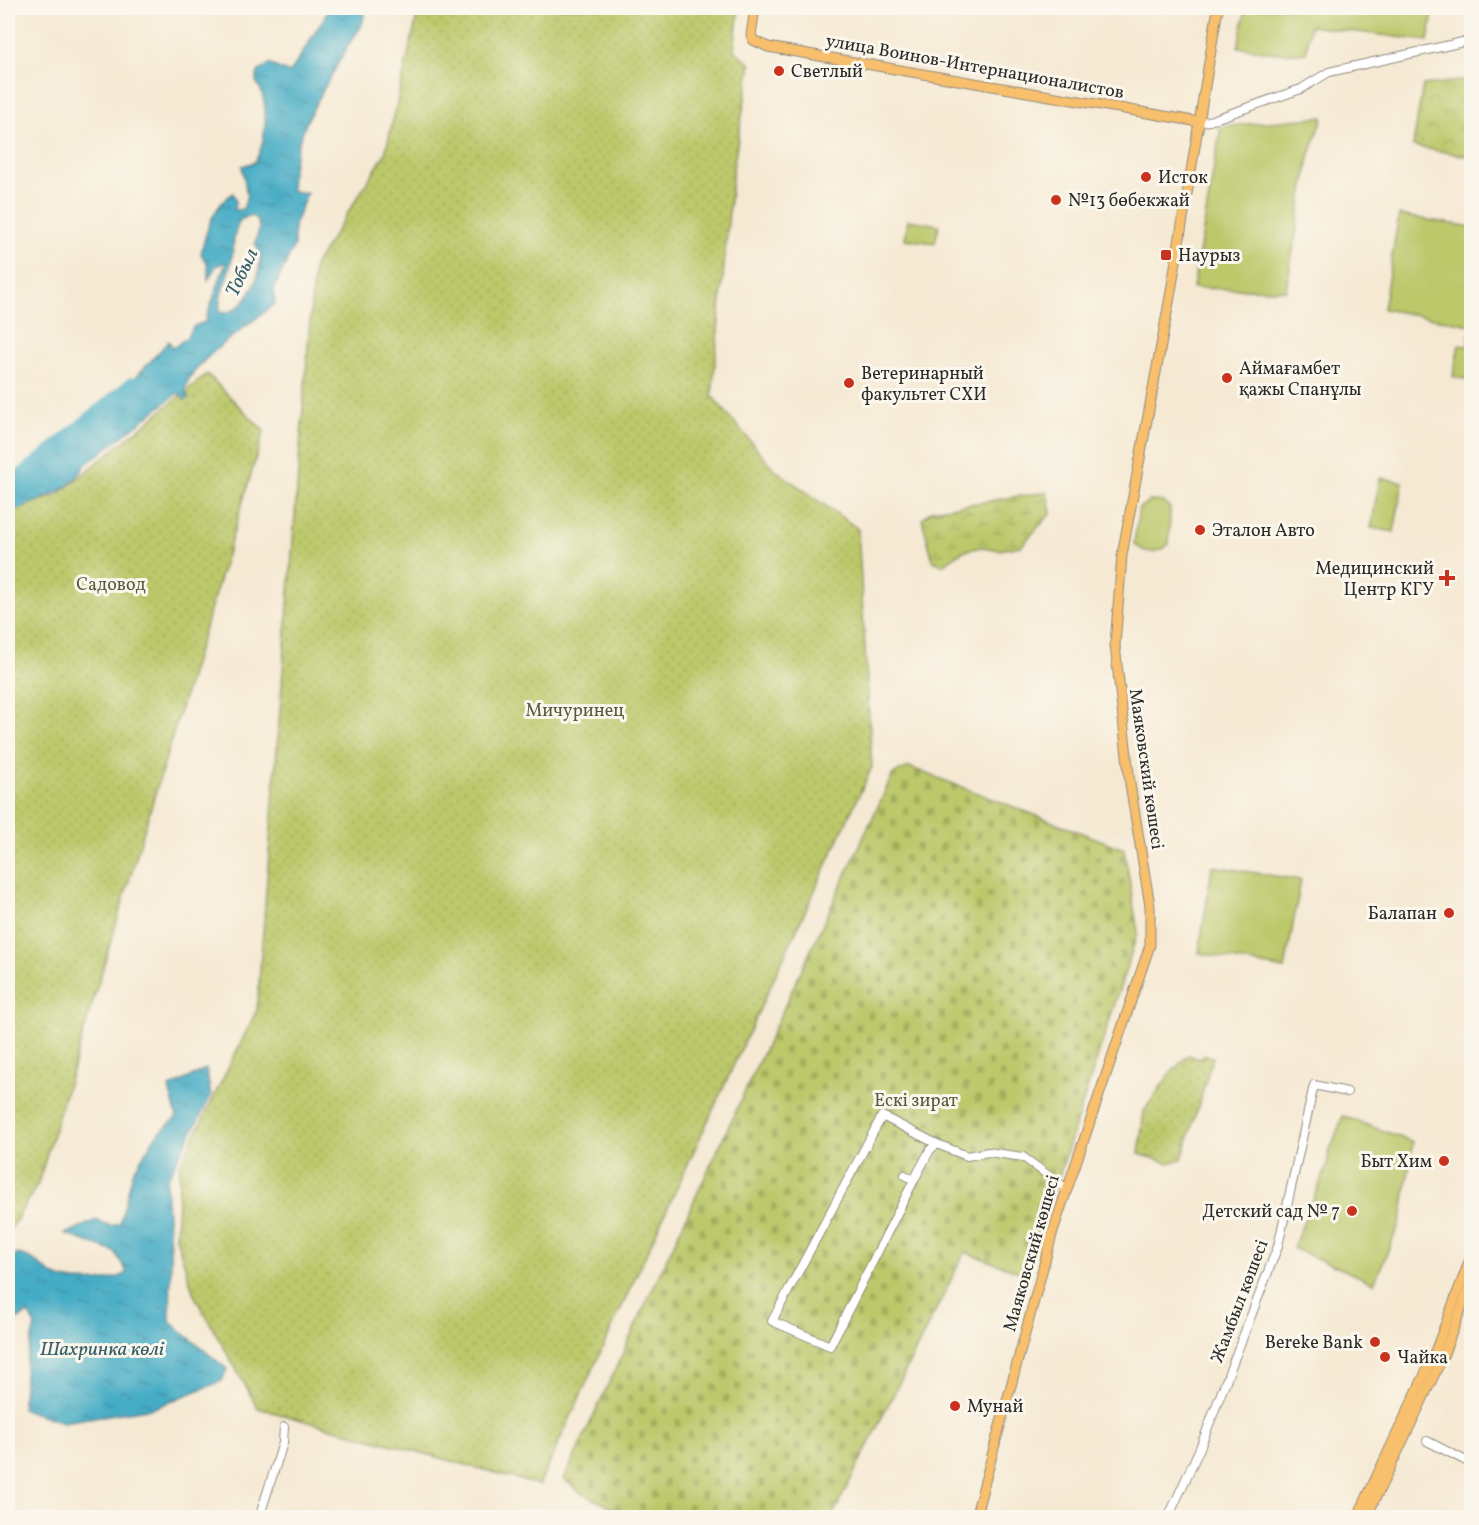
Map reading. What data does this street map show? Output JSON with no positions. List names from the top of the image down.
{
  "streets": {
    "main road": ["улица Воинов-Интернационалистов", "Маяковский көшесі"],
    "street": ["Жамбыл көшесі"]
  },
  "crossings": [
    ["улица Воинов-Интернационалистов", "Маяковский көшесі"]
  ],
  "water": ["Тобыл", "Шахринка көлі"],
  "parks": ["Садовод", "Мичуринец", "Ескі зират"],
  "places": {
    "other": [
      "Светлый",
      "Исток",
      "№13 бөбекжай",
      "Аймағамбет қажы Спанұлы",
      "Ветеринарный факультет СХИ",
      "Эталон Авто",
      "Балапан",
      "Быт Хим",
      "Детский сад № 7",
      "Bereke Bank",
      "Чайка",
      "Мунай"
    ],
    "transit": ["Наурыз"],
    "health": ["Медицинский Центр КГУ"]
  }
}
